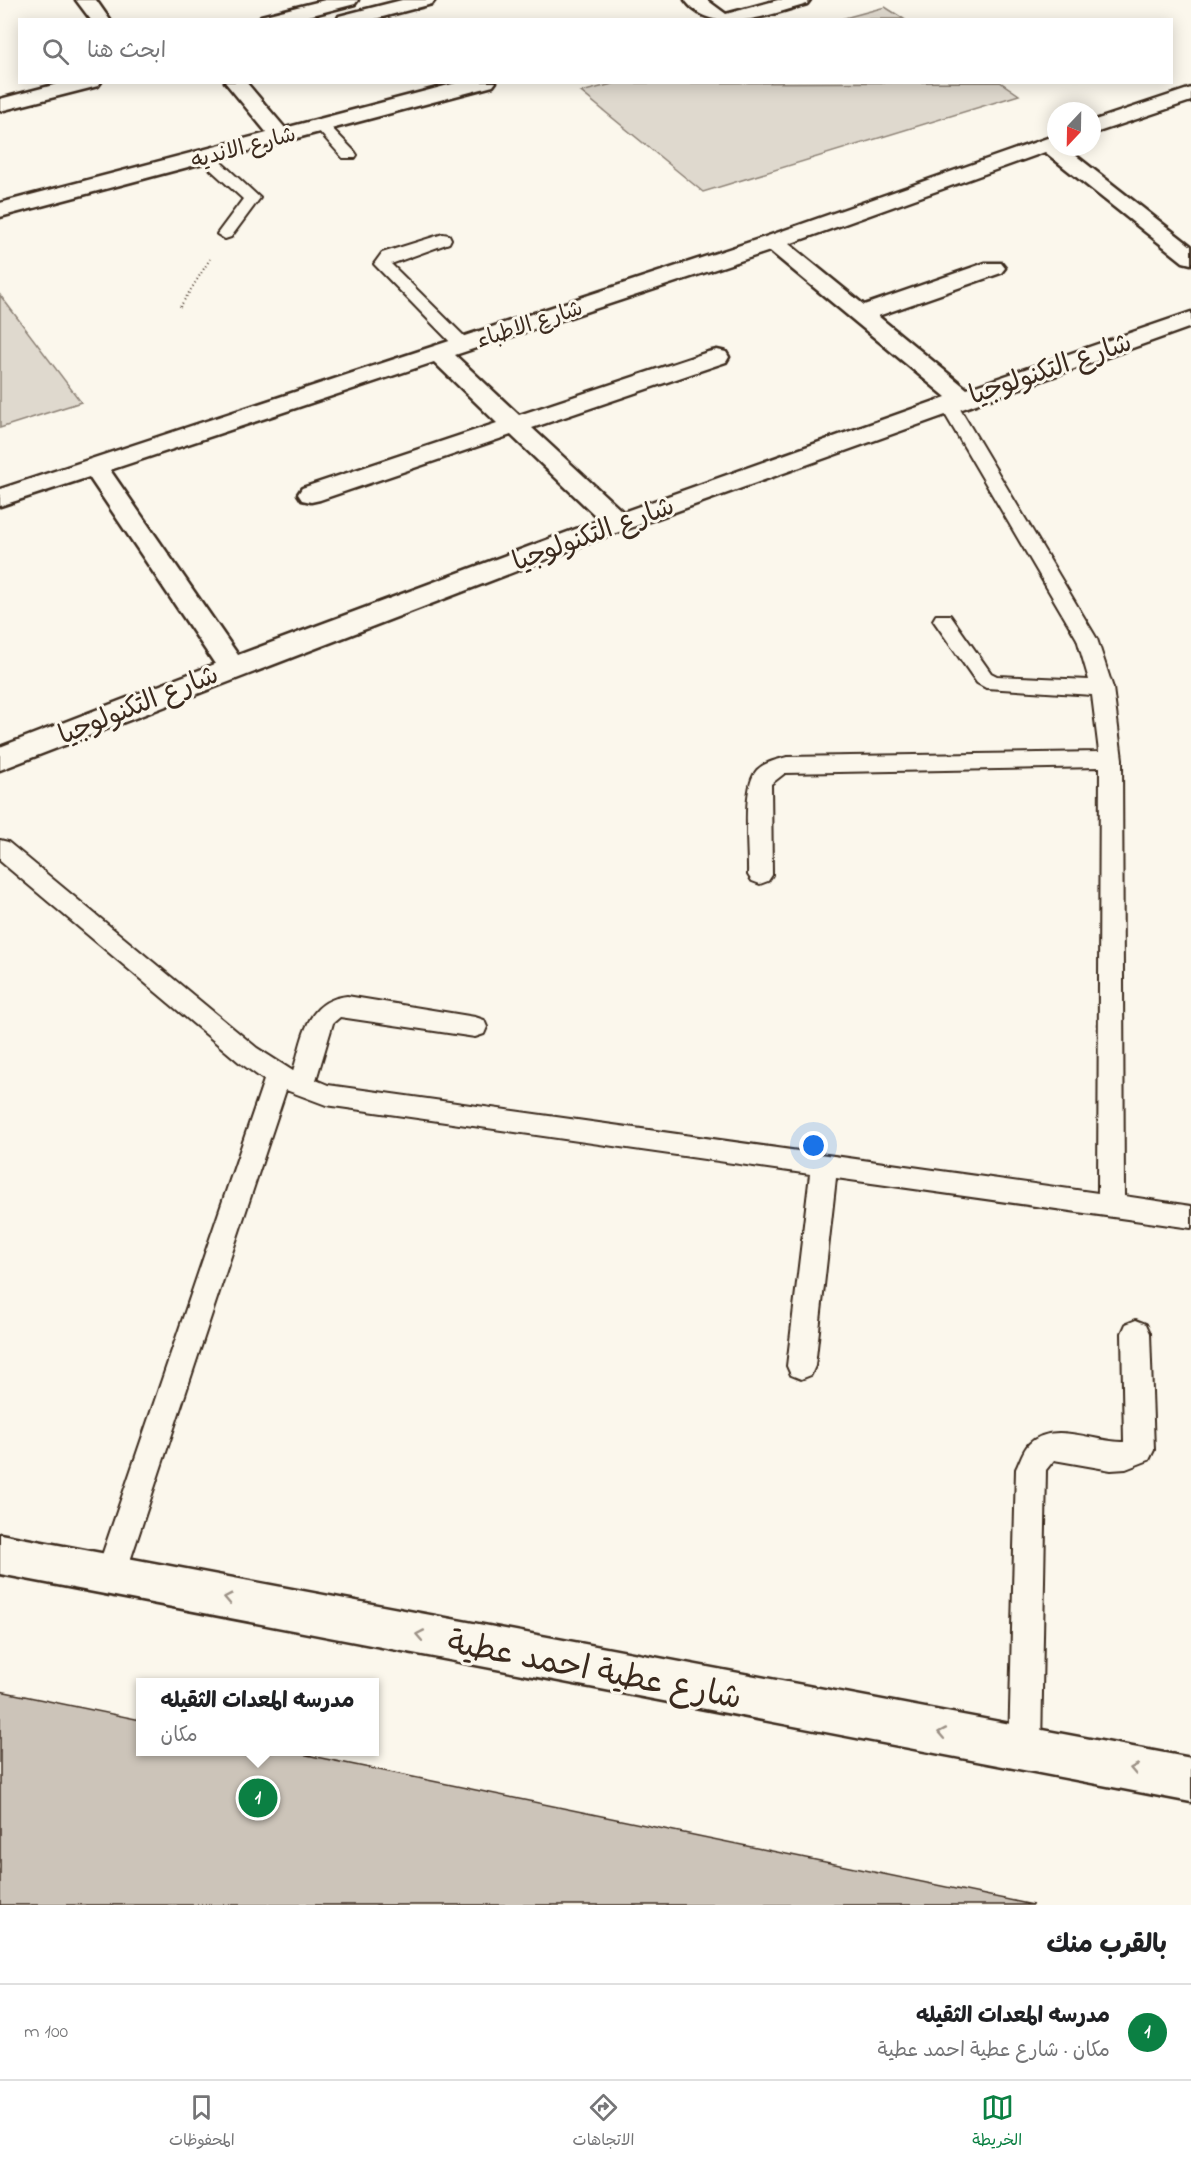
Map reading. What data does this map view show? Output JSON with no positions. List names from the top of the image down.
{
  "streets": {
    "street": [
      "شارع الانديه",
      "شارع الاطباء",
      "شارع التكنولوجيا",
      "شارع عطية احمد عطية"
    ]
  },
  "one_way": ["شارع عطية احمد عطية"],
  "north": "bottom",
  "page": {
    "search": "ابحث هنا",
    "popup": ["مدرسه المعدات الثقيله", "مكان"],
    "pins": "1",
    "heading": "بالقرب منك",
    "list": [
      {
        "mark": "1",
        "name": "مدرسه المعدات الثقيله",
        "note": "مكان · شارع عطية احمد عطية",
        "value": "100 m"
      }
    ],
    "nav": ["الخريطة", "الاتجاهات", "المحفوظات"]
  }
}
